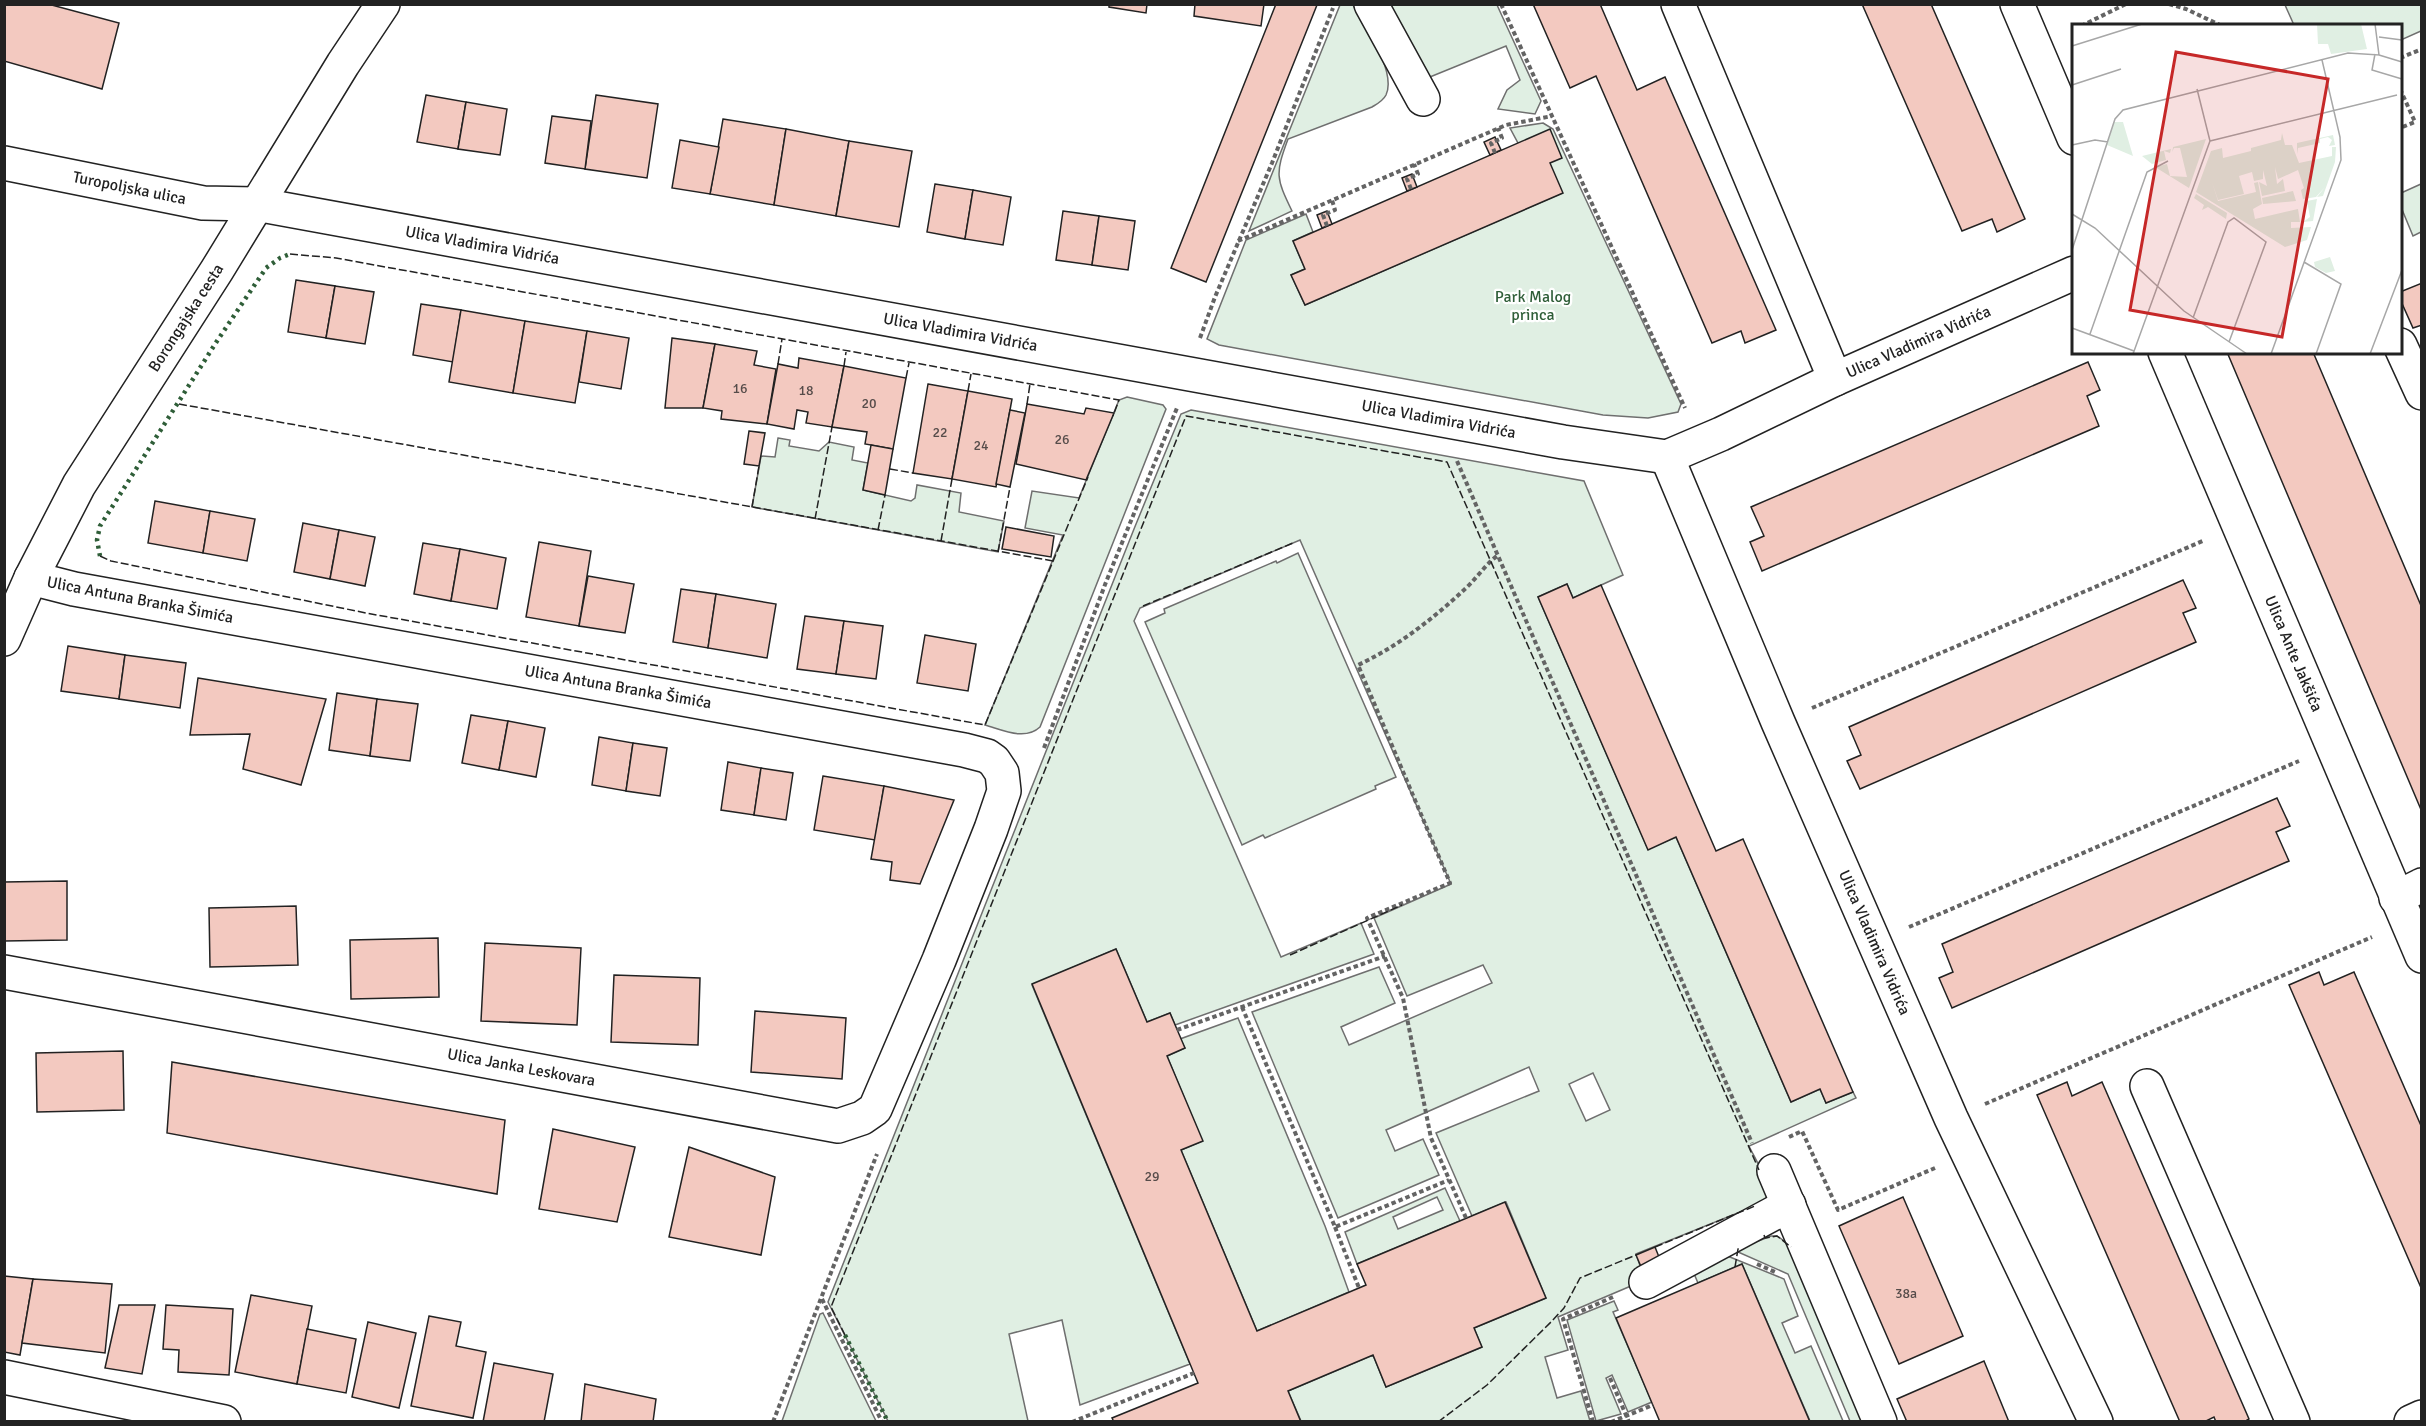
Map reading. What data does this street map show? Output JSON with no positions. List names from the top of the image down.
{
  "streets": {
    "street": [
      "Turopoljska ulica",
      "Ulica Vladimira Vidrića",
      "Borongajska cesta",
      "Ulica Antuna Branka Šimića",
      "Ulica Ante Jakšića",
      "Ulica Janka Leskovara"
    ]
  },
  "crossings": [
    ["Turopoljska ulica", "Ulica Vladimira Vidrića"],
    ["Turopoljska ulica", "Borongajska cesta"],
    ["Ulica Vladimira Vidrića", "Borongajska cesta"],
    ["Borongajska cesta", "Ulica Antuna Branka Šimića"],
    ["Ulica Antuna Branka Šimića", "Ulica Janka Leskovara"]
  ],
  "parks": ["Park Malog princa"],
  "house_numbers": [
    "16",
    "18",
    "20",
    "22",
    "26",
    "24",
    "29",
    "38a"
  ]
}
